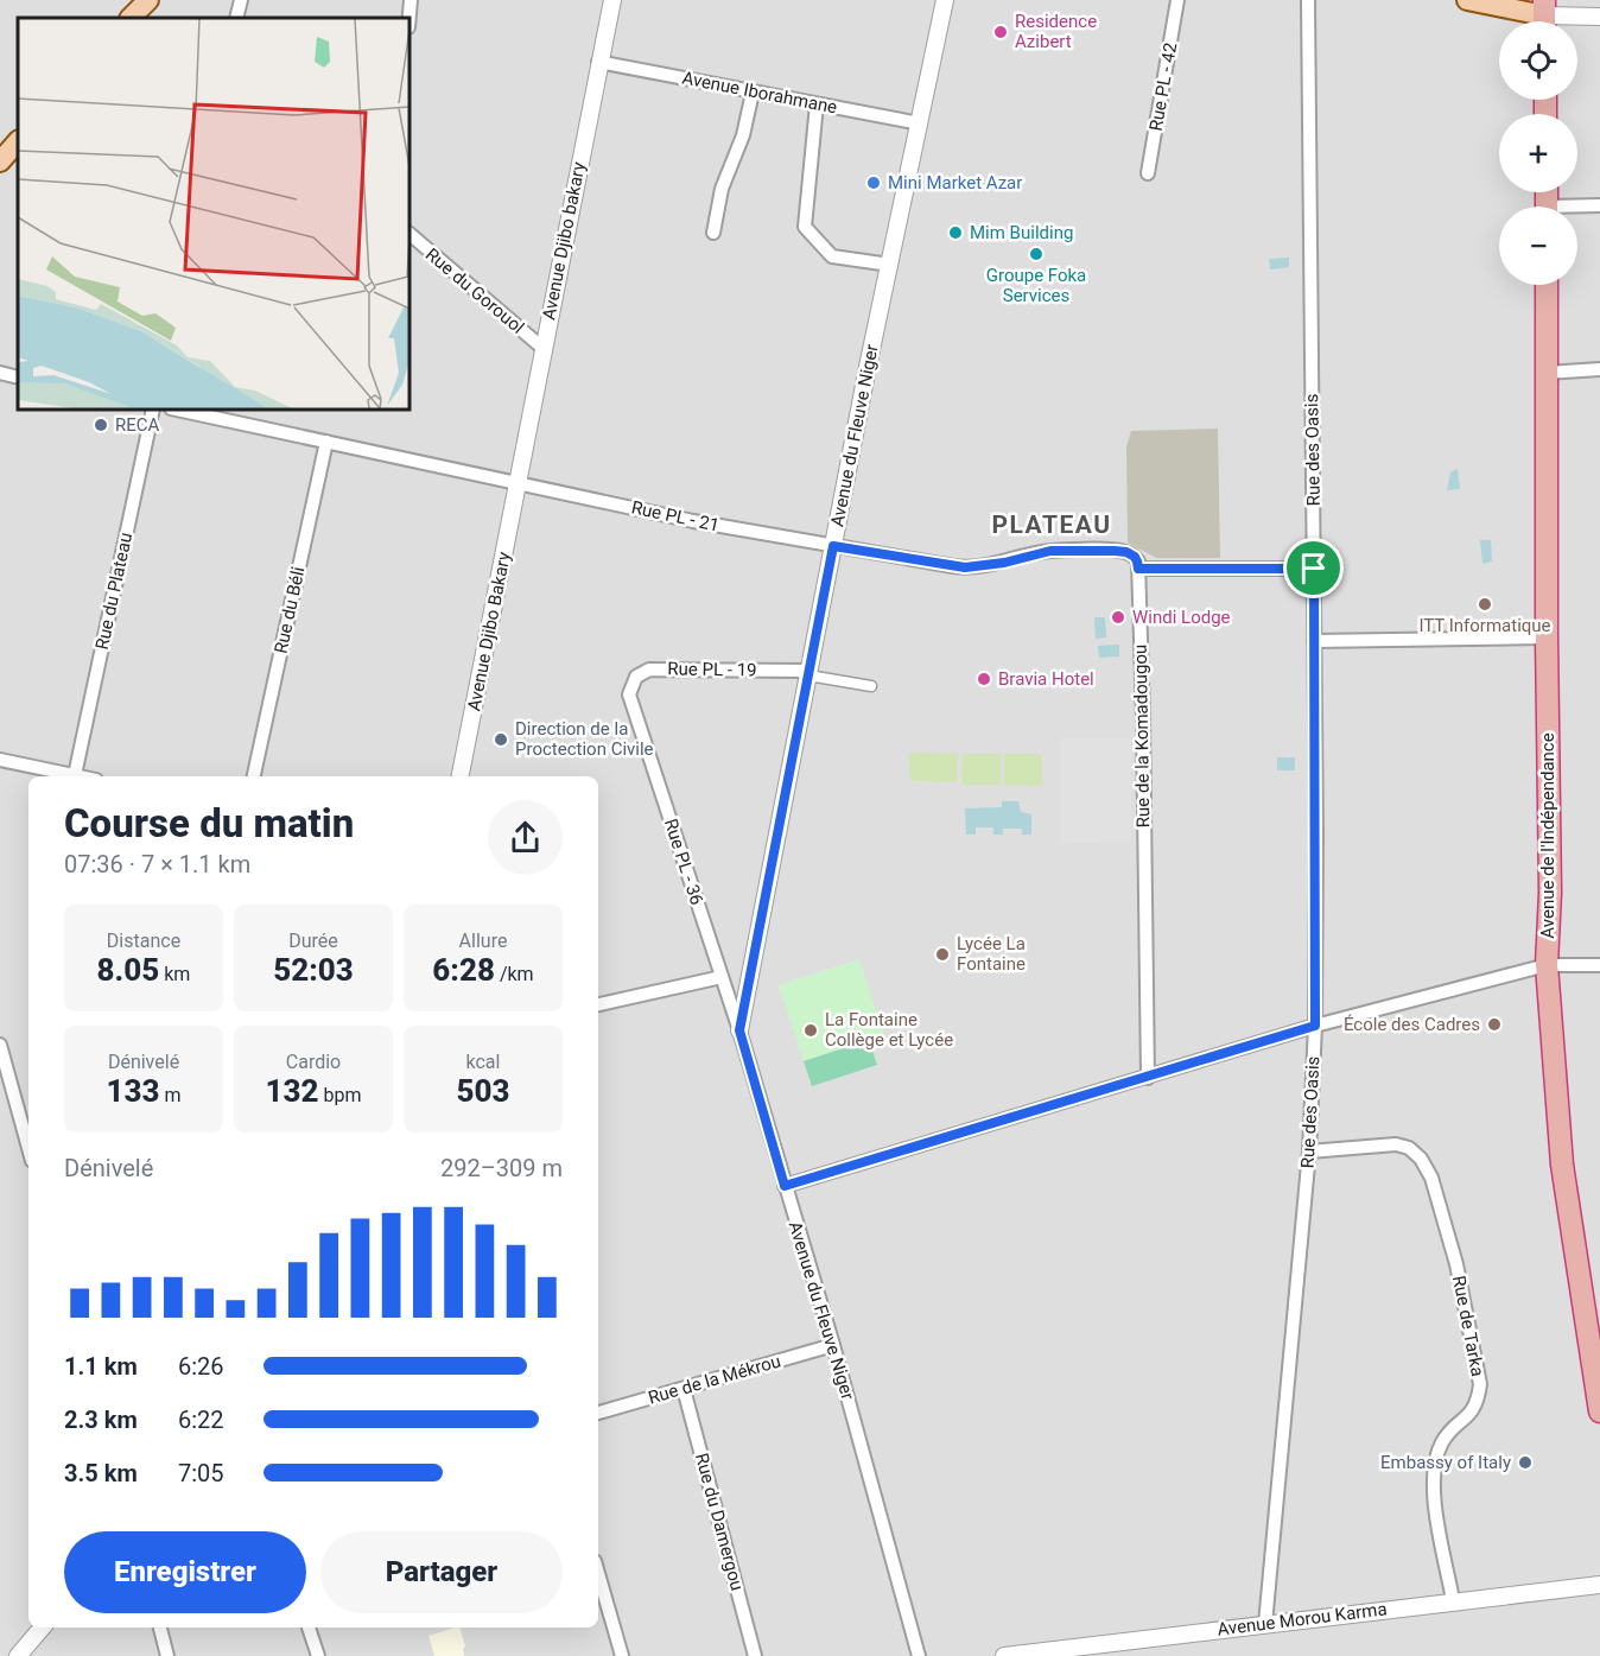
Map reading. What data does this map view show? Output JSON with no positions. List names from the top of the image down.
{
  "streets": {
    "highway": ["Avenue de l'Indépendance"],
    "street": [
      "Rue PL - 42",
      "Avenue Iborahmane",
      "Avenue Djibo bakary",
      "Rue du Gorouol",
      "Avenue du Fleuve Niger",
      "Rue des Oasis",
      "Rue PL - 21",
      "Rue du Plateau",
      "Rue du Béli",
      "Avenue Djibo Bakary",
      "Rue PL - 19",
      "Rue de la Komadougou",
      "Rue PL - 36",
      "Rue de Tarka",
      "Rue de la Mékrou",
      "Rue du Damergou",
      "Avenue Morou Karma"
    ]
  },
  "crossings": [
    ["Avenue Iborahmane", "Avenue Djibo bakary"],
    ["Avenue Iborahmane", "Avenue du Fleuve Niger"],
    ["Avenue Djibo bakary", "Rue du Gorouol"],
    ["Avenue Djibo bakary", "Rue PL - 21"],
    ["Avenue Djibo bakary", "Avenue Djibo Bakary"],
    ["Avenue du Fleuve Niger", "Rue PL - 21"],
    ["Avenue du Fleuve Niger", "Rue PL - 19"],
    ["Avenue du Fleuve Niger", "Rue PL - 36"],
    ["Avenue du Fleuve Niger", "Rue de la Mékrou"],
    ["Rue des Oasis", "Rue de Tarka"],
    ["Rue des Oasis", "Avenue Morou Karma"],
    ["Rue PL - 21", "Rue du Béli"],
    ["Rue PL - 21", "Avenue Djibo Bakary"],
    ["Rue PL - 21", "Rue de la Komadougou"],
    ["Rue PL - 19", "Rue PL - 36"],
    ["Rue de Tarka", "Avenue Morou Karma"],
    ["Rue de la Mékrou", "Rue du Damergou"]
  ],
  "districts": ["PLATEAU"],
  "places": [
    "Residence Azibert",
    "Mini Market Azar",
    "Mim Building",
    "Groupe Foka Services",
    "RECA",
    "ITT Informatique",
    "Windi Lodge",
    "Bravia Hotel",
    "Direction de la Proctection Civile",
    "Lycée La Fontaine",
    "École des Cadres",
    "La Fontaine Collège et Lycée",
    "Embassy of Italy"
  ],
  "page": {
    "map_buttons": ["+", "−"],
    "heading": ["Course du matin", "07:36 · 7 × 1.1 km"],
    "stats": [
      ["Distance", "8.05 km"],
      ["Durée", "52:03"],
      ["Allure", "6:28 /km"],
      ["Dénivelé", "133 m"],
      ["Cardio", "132 bpm"],
      ["kcal", "503"]
    ],
    "chart": ["Dénivelé", "292–309 m"],
    "list": [
      {
        "name": "1.1 km",
        "note": "6:26"
      },
      {
        "name": "2.3 km",
        "note": "6:22"
      },
      {
        "name": "3.5 km",
        "note": "7:05"
      }
    ],
    "buttons": ["Enregistrer", "Partager"]
  }
}
